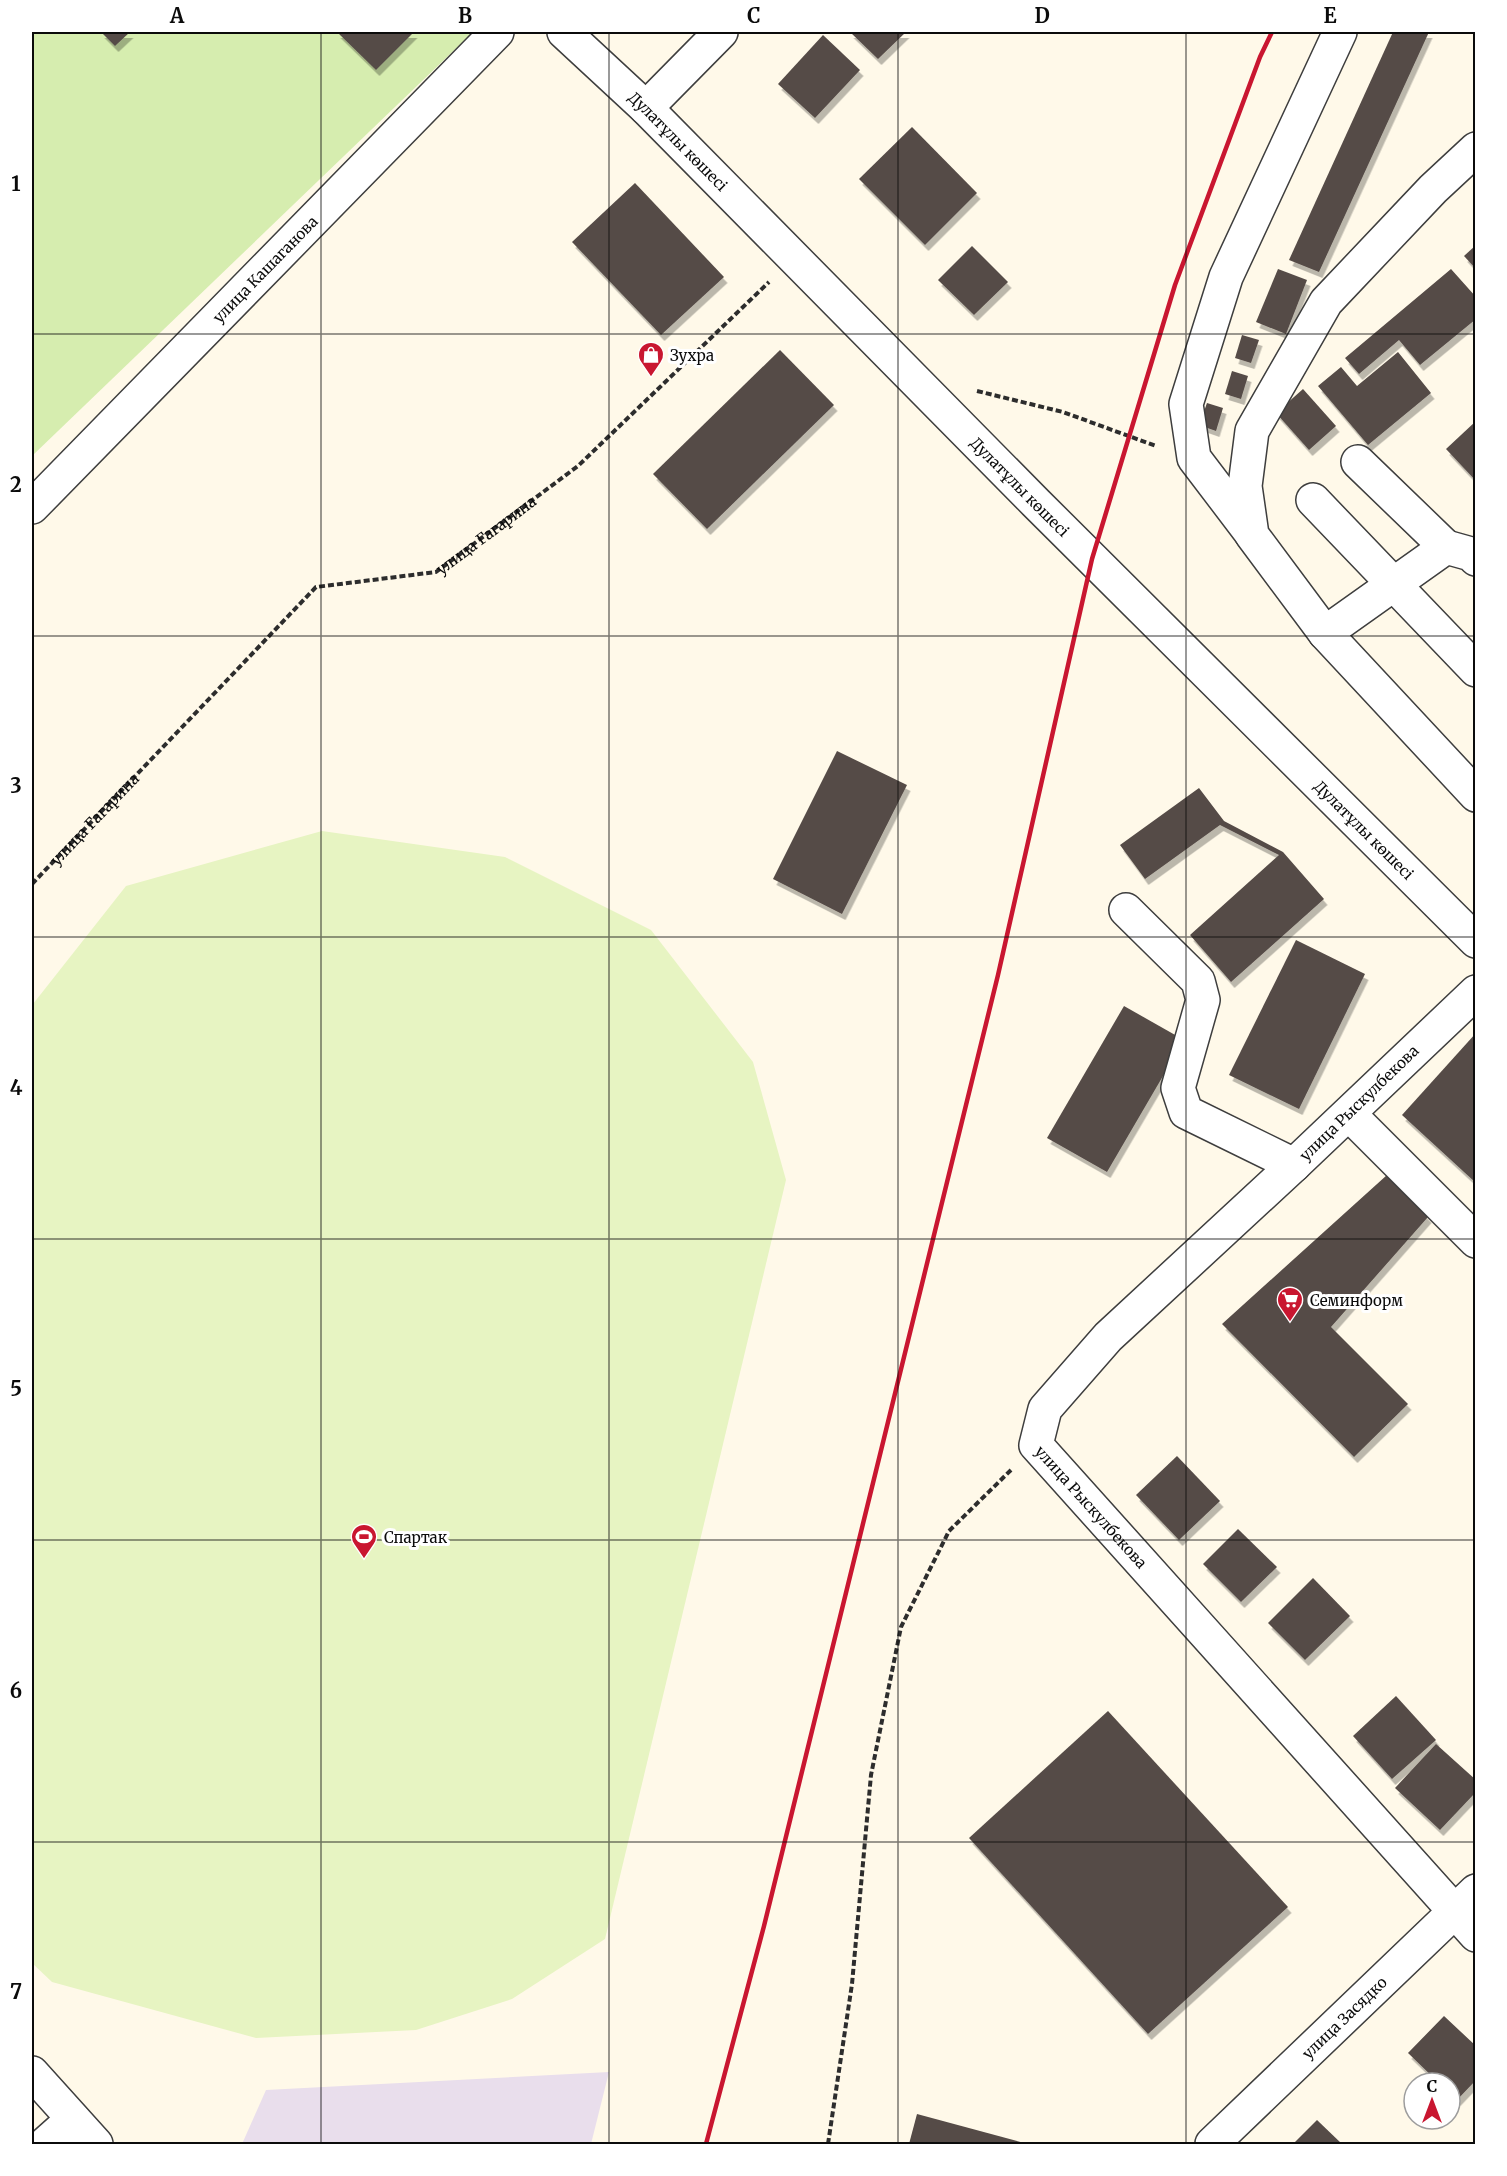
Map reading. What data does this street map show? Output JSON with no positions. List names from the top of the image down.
{
  "streets": {
    "street": [
      "Дулатұлы көшесі",
      "улица Кашаганова",
      "улица Рыскулбекова",
      "улица Засядко"
    ],
    "path": ["улица Гагарина"]
  },
  "crossings": [
    ["Дулатұлы көшесі", "улица Гагарина"],
    ["улица Рыскулбекова", "улица Засядко"]
  ],
  "places": {
    "shop": ["Зухра"],
    "supermarket": ["Семинформ"],
    "sports": ["Спартак"]
  },
  "north": "top",
  "grid": {
    "columns": [
      "A",
      "B",
      "C",
      "D",
      "E"
    ],
    "rows": [
      "1",
      "2",
      "3",
      "4",
      "5",
      "6",
      "7"
    ]
  }
}
